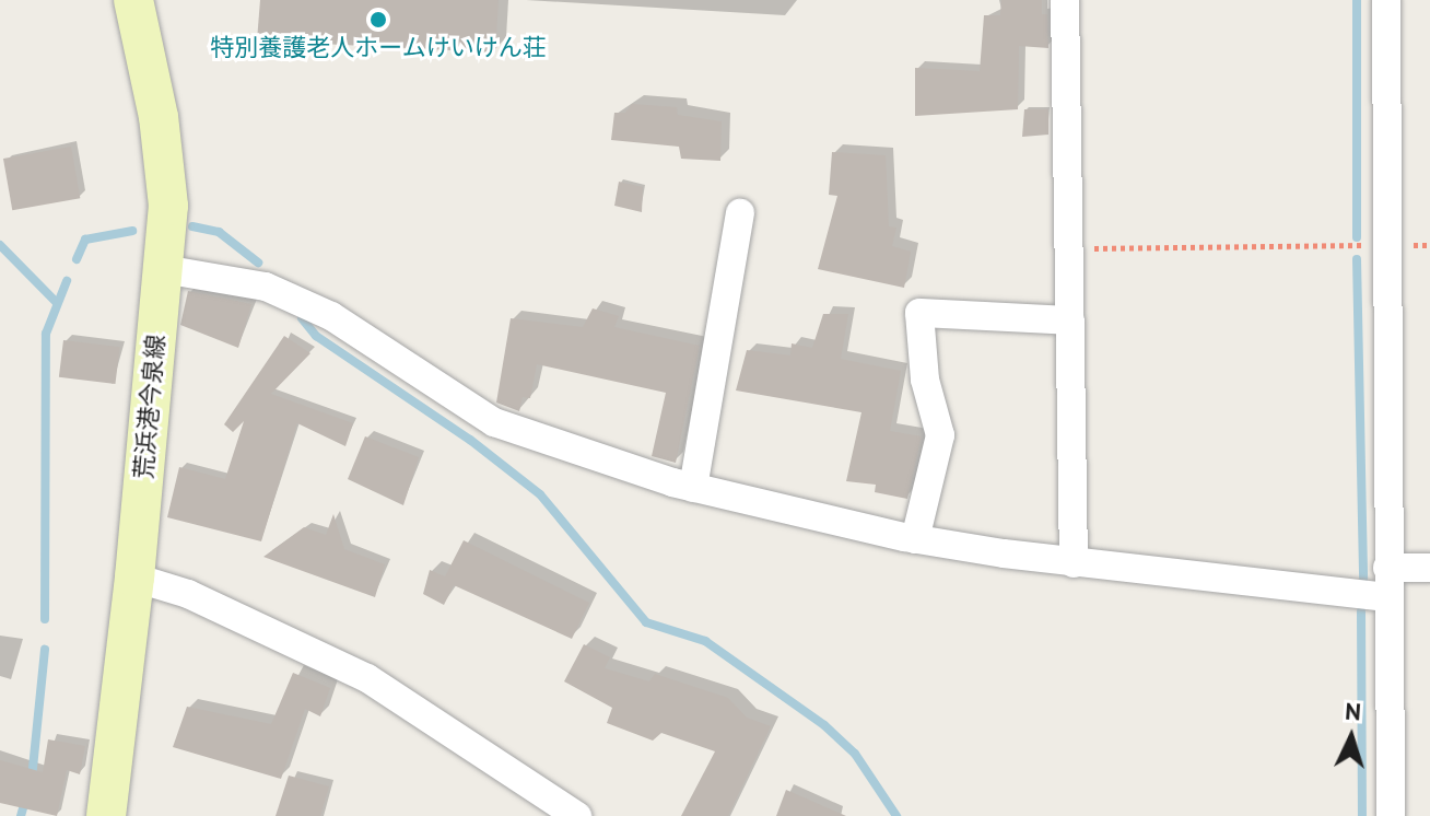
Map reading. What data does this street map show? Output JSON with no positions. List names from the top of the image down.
{
  "streets": {
    "main road": ["荒浜港今泉線"]
  },
  "places": ["特別養護老人ホームけいけん荘"],
  "north": "top"
}
